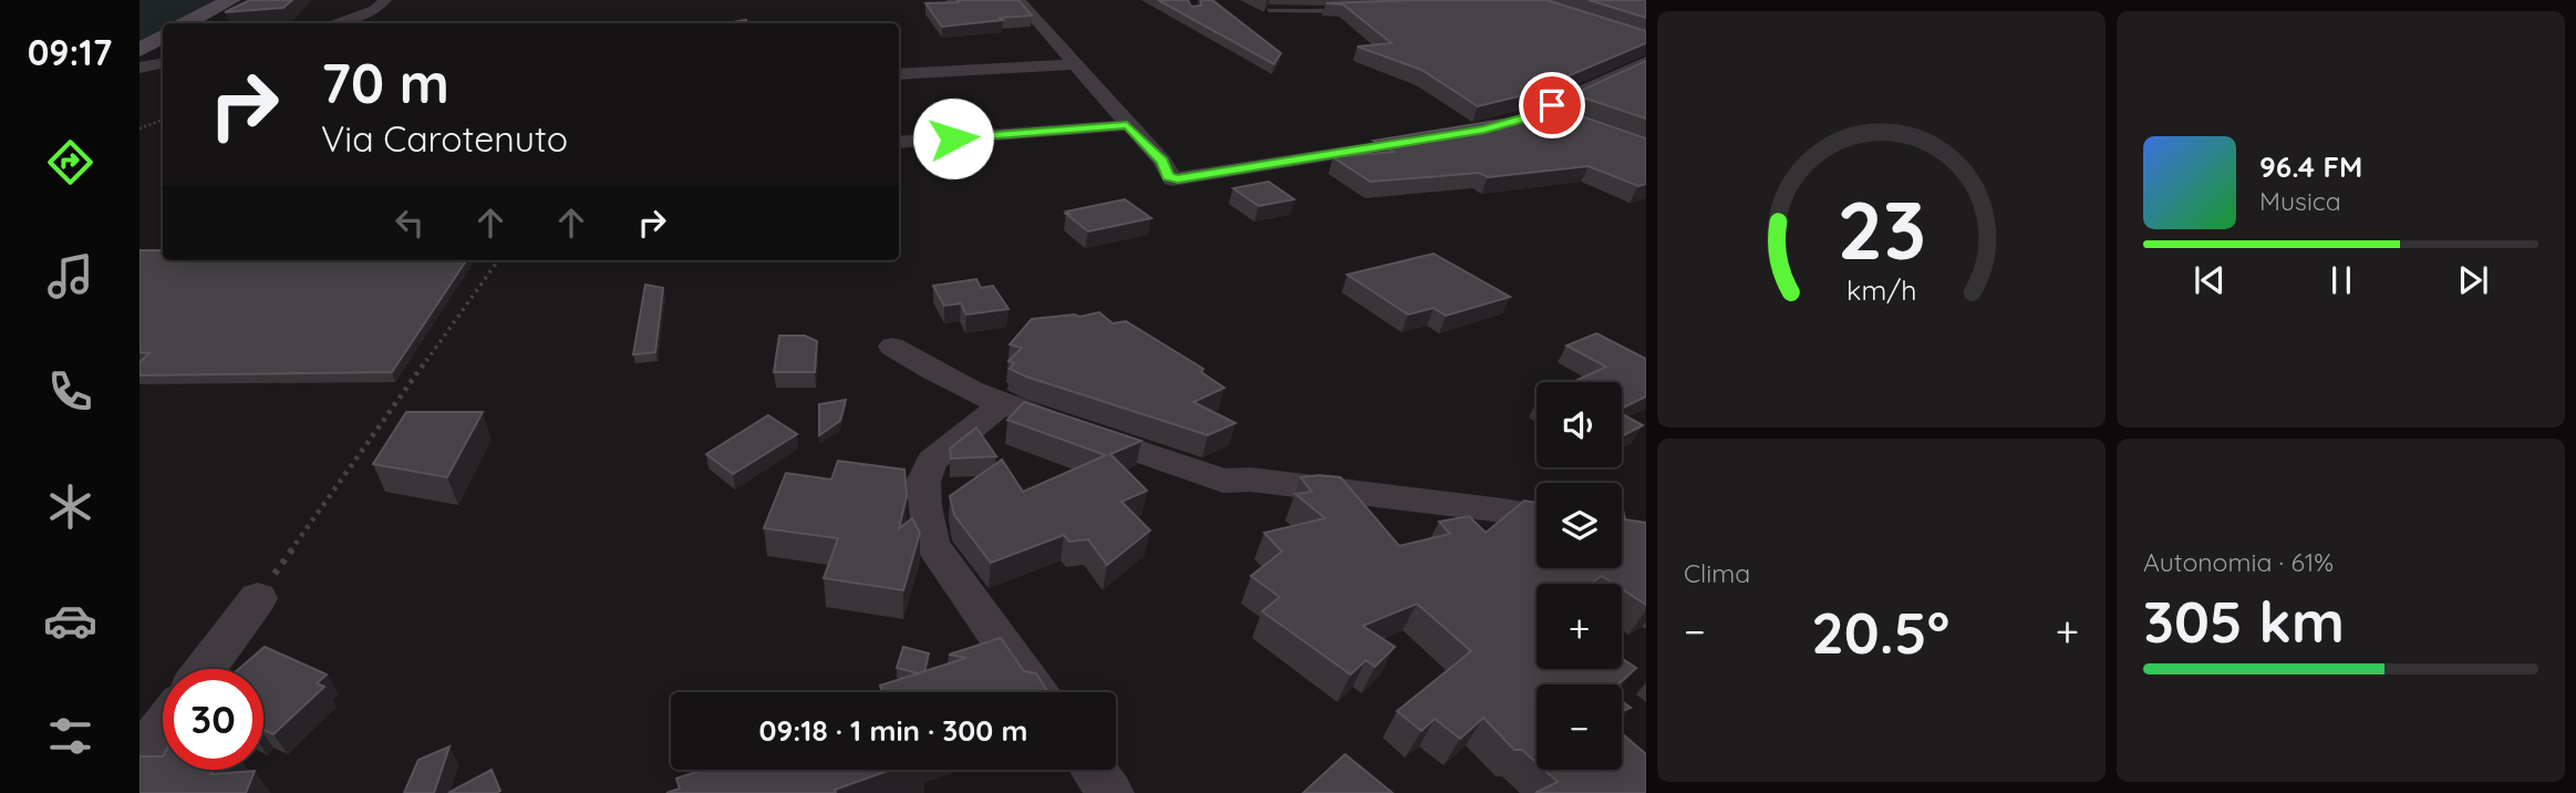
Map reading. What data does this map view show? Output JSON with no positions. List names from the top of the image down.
{
  "page": {
    "tabs": "09:17",
    "turn": ["70 m", "Via Carotenuto"],
    "song": ["96.4 FM", "Musica"],
    "map_buttons": ["+", "−"],
    "tile": [
      "Clima",
      ["Autonomia · 61%", "305 km"]
    ],
    "heat": ["−", "20.5°", "+"],
    "limit": "30",
    "trip": "09:18 · 1 min · 300 m",
    "gauge": ["23", "km/h"]
  }
}
